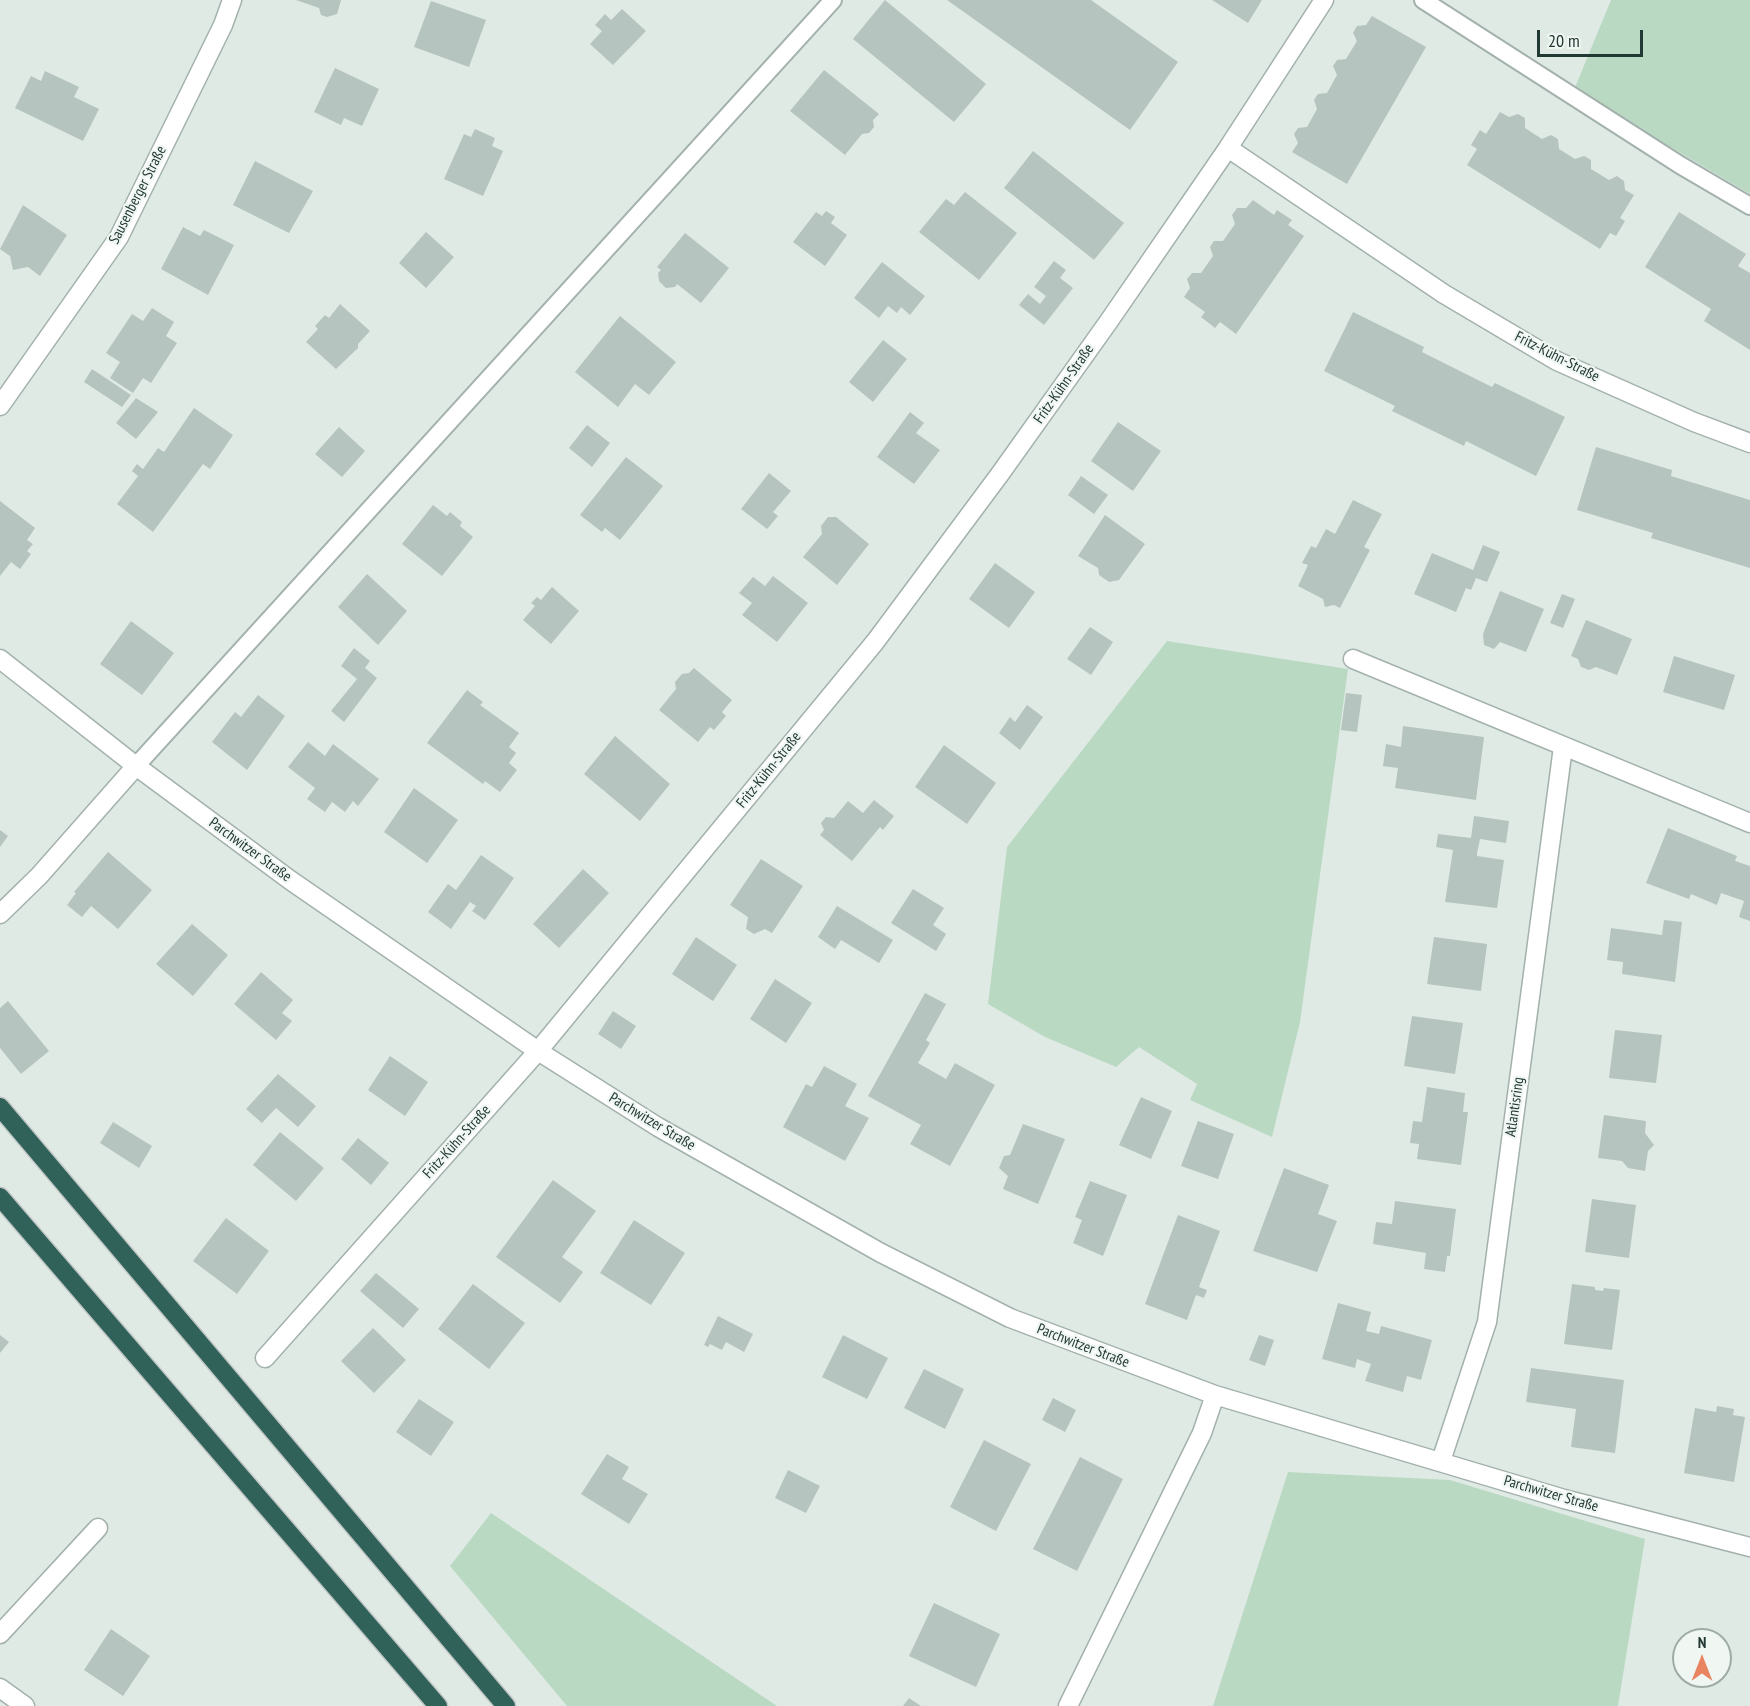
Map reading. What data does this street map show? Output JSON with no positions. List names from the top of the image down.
{
  "streets": {
    "street": [
      "Sausenberger Straße",
      "Fritz-Kühn-Straße",
      "Parchwitzer Straße",
      "Atlantisring"
    ]
  },
  "crossings": [
    ["Fritz-Kühn-Straße", "Parchwitzer Straße"],
    ["Parchwitzer Straße", "Atlantisring"]
  ],
  "scale_bar": "20 m",
  "north": "top"
}
